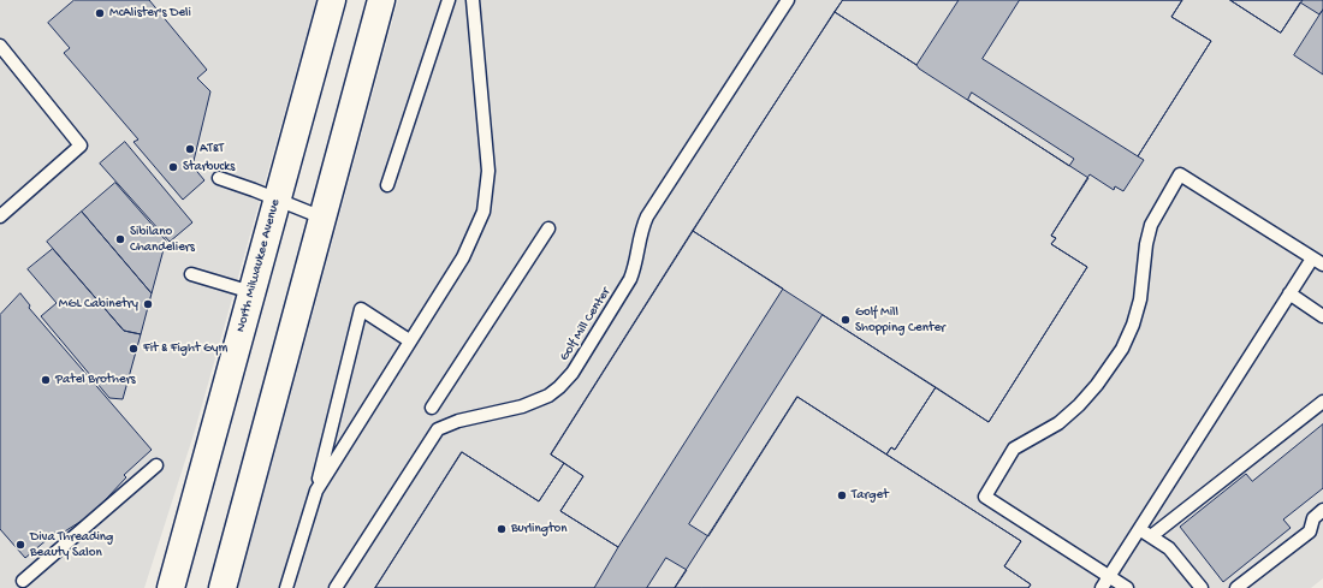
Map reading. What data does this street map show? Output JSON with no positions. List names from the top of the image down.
{
  "streets": {
    "main road": ["North Milwaukee Avenue"],
    "lane": ["Golf Mill Center"]
  },
  "places": [
    "McAlister's Deli",
    "AT&T",
    "Starbucks",
    "Sibilano Chandeliers",
    "MGL Cabinetry",
    "Golf Mill Shopping Center",
    "Fit & Fight Gym",
    "Patel Brothers",
    "Target",
    "Burlington",
    "Diva Threading Beauty Salon"
  ]
}
